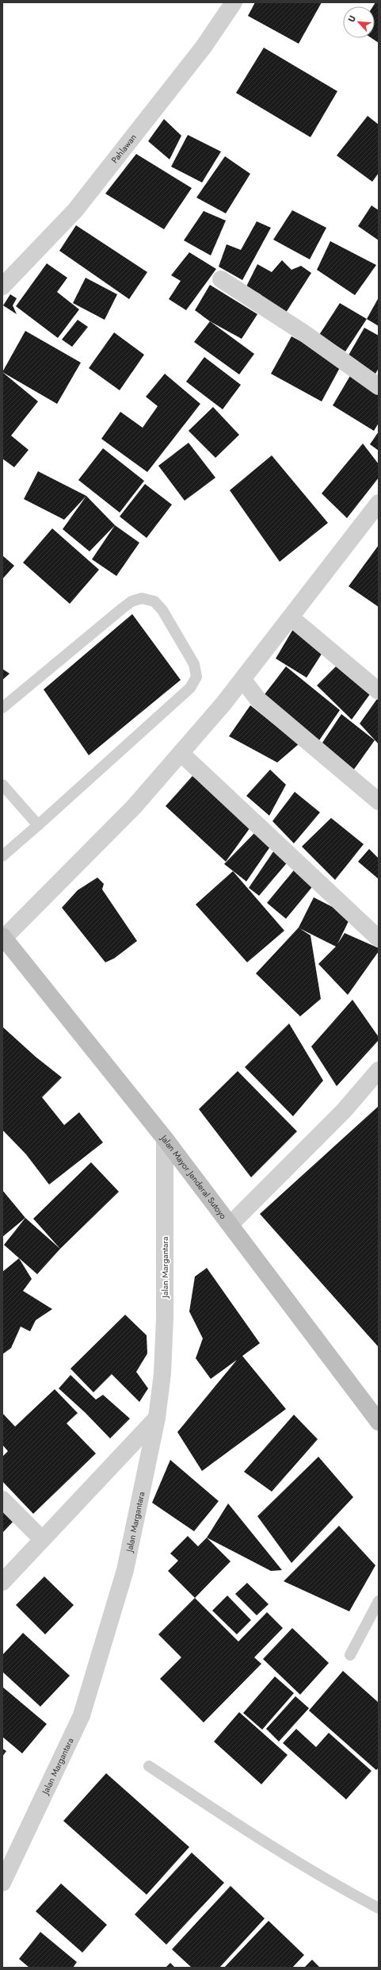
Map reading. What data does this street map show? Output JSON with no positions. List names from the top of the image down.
{
  "streets": {
    "main road": ["Jalan Mayor Jenderal Sutoyo"],
    "street": ["Pahlawan", "Jalan Margantara"]
  },
  "crossings": [
    ["Jalan Mayor Jenderal Sutoyo", "Jalan Margantara"]
  ],
  "north": "top left"
}
